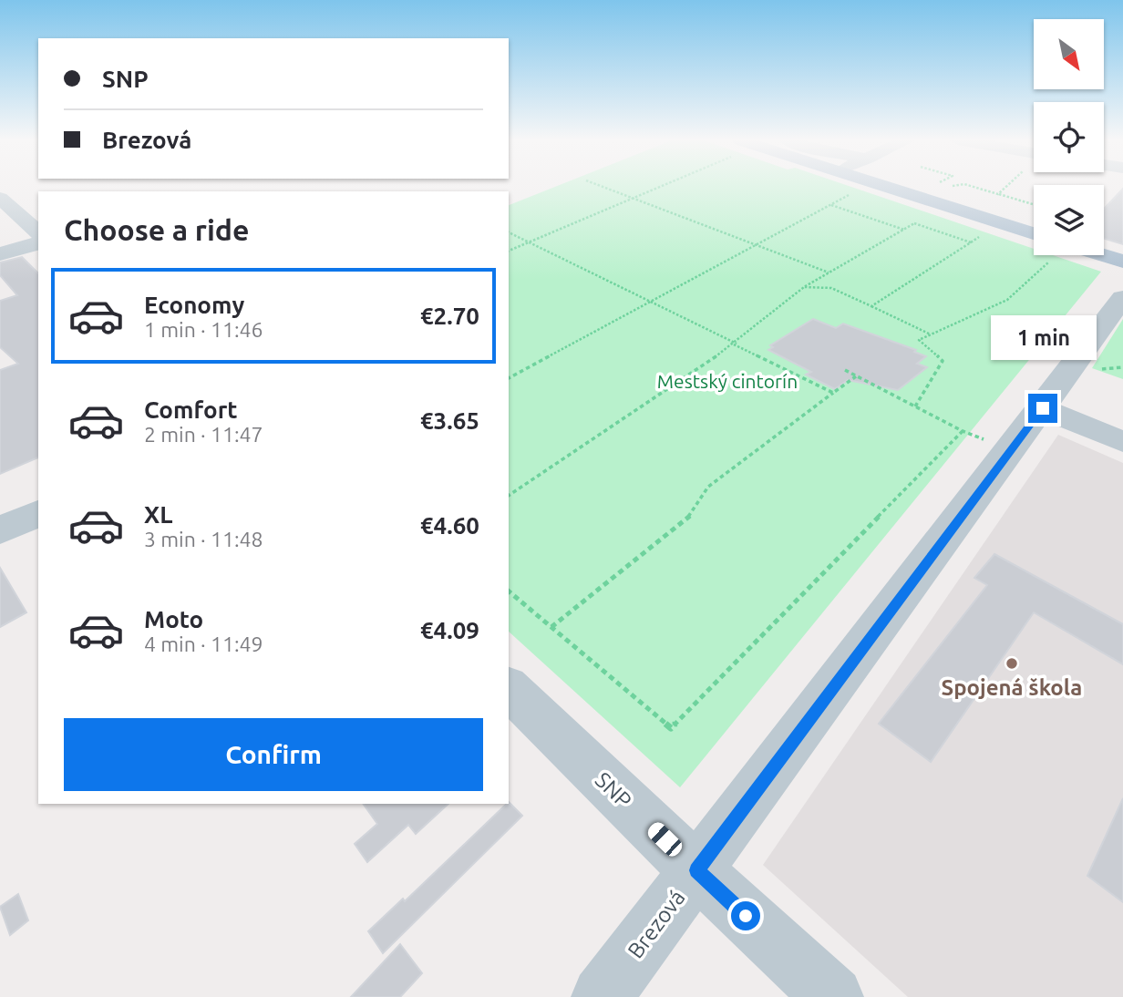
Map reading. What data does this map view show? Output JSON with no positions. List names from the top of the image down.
{
  "streets": {
    "street": ["SNP", "Brezová"]
  },
  "crossings": [
    ["SNP", "Brezová"]
  ],
  "parks": ["Mestský cintorín"],
  "places": ["Spojená škola"],
  "north": "bottom right",
  "page": {
    "banner": ["SNP", "Brezová"],
    "heading": "Choose a ride",
    "list": [
      {
        "name": "Economy",
        "note": "1 min · 11:46",
        "value": "€2.70"
      },
      {
        "name": "Comfort",
        "note": "2 min · 11:47",
        "value": "€3.65"
      },
      {
        "name": "XL",
        "note": "3 min · 11:48",
        "value": "€4.60"
      },
      {
        "name": "Moto",
        "note": "4 min · 11:49",
        "value": "€4.09"
      }
    ],
    "bubble": "1 min",
    "buttons": "Confirm"
  }
}
